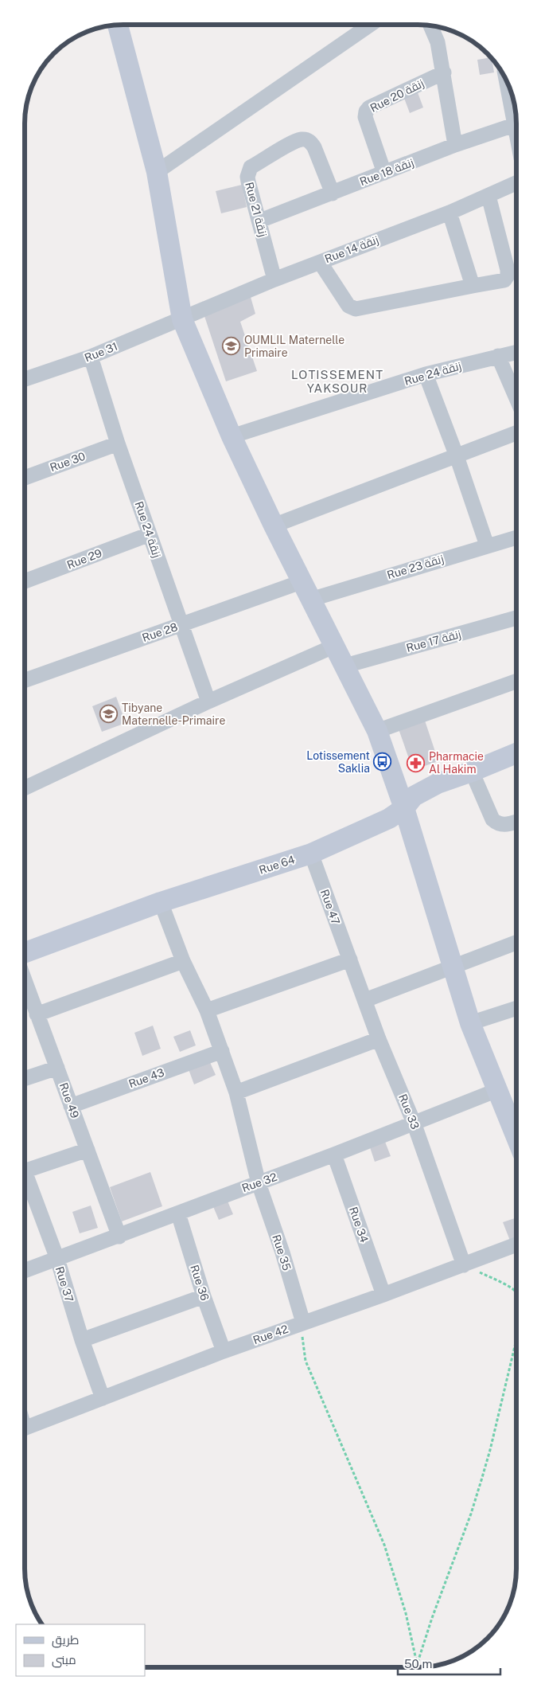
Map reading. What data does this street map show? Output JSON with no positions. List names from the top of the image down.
{
  "streets": {
    "street": [
      "Rue 20 زنقة",
      "Rue 18 زنقة",
      "Rue 21 زنقة",
      "Rue 14 زنقة",
      "Rue 31",
      "Rue 24 زنقة",
      "Rue 30",
      "Rue 29",
      "Rue 23 زنقة",
      "Rue 28",
      "Rue 17 زنقة",
      "Rue 64",
      "Rue 47",
      "Rue 43",
      "Rue 49",
      "Rue 33",
      "Rue 32",
      "Rue 34",
      "Rue 35",
      "Rue 36",
      "Rue 37",
      "Rue 42"
    ]
  },
  "crossings": [
    ["Rue 20 زنقة", "Rue 18 زنقة"],
    ["Rue 18 زنقة", "Rue 21 زنقة"],
    ["Rue 21 زنقة", "Rue 14 زنقة"],
    ["Rue 14 زنقة", "Rue 31"],
    ["Rue 31", "Rue 24 زنقة"],
    ["Rue 24 زنقة", "Rue 30"],
    ["Rue 24 زنقة", "Rue 29"],
    ["Rue 24 زنقة", "Rue 28"],
    ["Rue 23 زنقة", "Rue 28"],
    ["Rue 64", "Rue 47"],
    ["Rue 64", "Rue 35"],
    ["Rue 47", "Rue 33"],
    ["Rue 43", "Rue 49"],
    ["Rue 43", "Rue 35"],
    ["Rue 49", "Rue 32"],
    ["Rue 33", "Rue 32"],
    ["Rue 33", "Rue 42"],
    ["Rue 32", "Rue 34"],
    ["Rue 32", "Rue 35"],
    ["Rue 32", "Rue 36"],
    ["Rue 32", "Rue 37"],
    ["Rue 34", "Rue 42"],
    ["Rue 35", "Rue 42"],
    ["Rue 36", "Rue 42"],
    ["Rue 37", "Rue 42"]
  ],
  "districts": ["LOTISSEMENT YAKSOUR"],
  "places": {
    "school or university": ["OUMLIL Maternelle Primaire", "Tibyane Maternelle-Primaire"],
    "bus stop": ["Lotissement Saklia"],
    "pharmacy": ["Pharmacie Al Hakim"]
  },
  "legend": ["طريق", "مبنى"],
  "scale_bar": "50 m"
}
